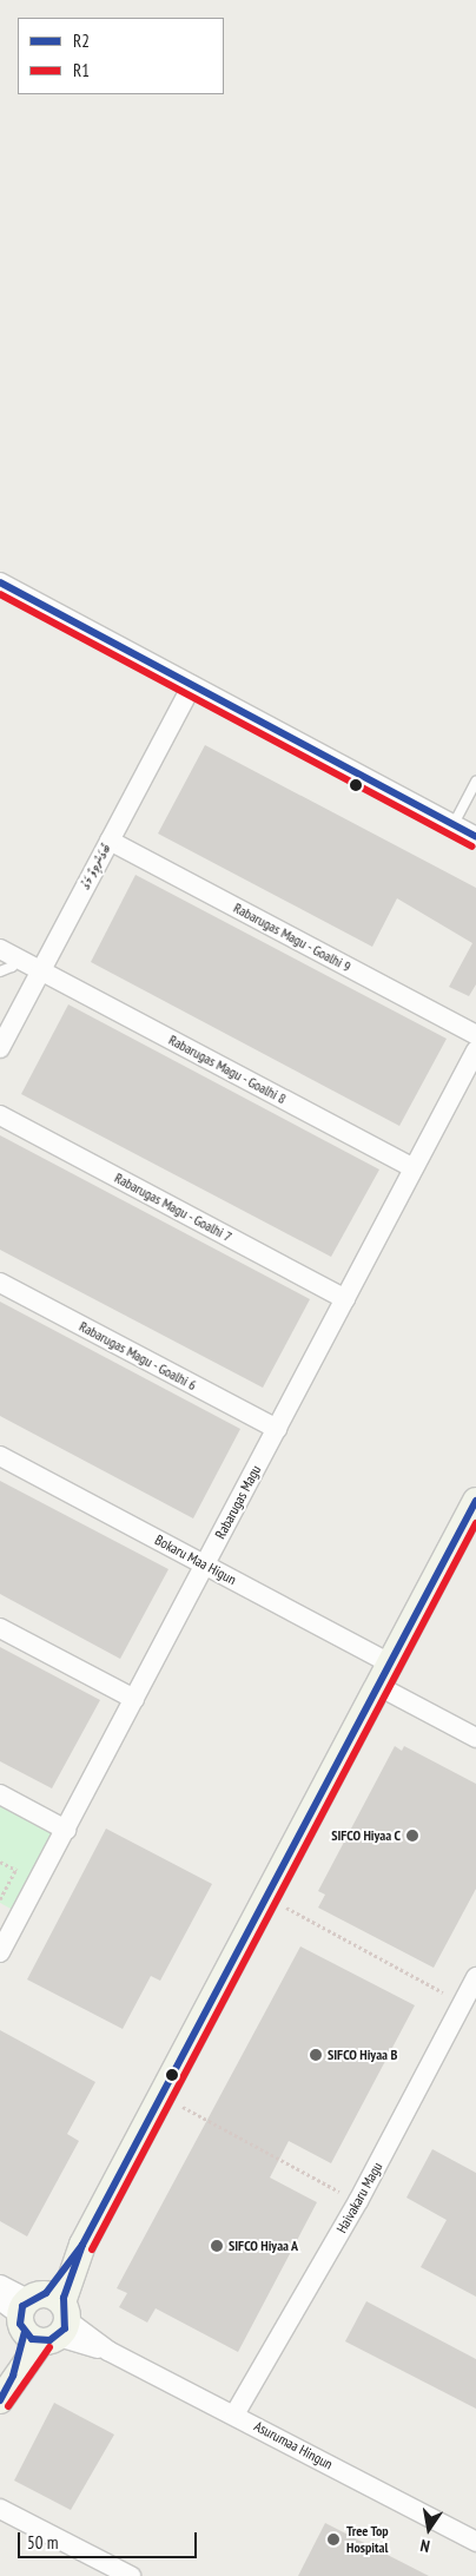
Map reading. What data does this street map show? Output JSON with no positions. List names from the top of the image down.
{
  "streets": {
    "street": [
      "ބޯގަންވިލާ މަގު",
      "Rabarugas Magu - Goalhi 9",
      "Rabarugas Magu - Goalhi 8",
      "Rabarugas Magu - Goalhi 7",
      "Rabarugas Magu - Goalhi 6",
      "Rabarugas Magu",
      "Bokaru Maa Higun",
      "Haivakaru Magu",
      "Asurumaa Hingun"
    ]
  },
  "crossings": [
    ["ބޯގަންވިލާ މަގު", "Rabarugas Magu - Goalhi 9"],
    ["ބޯގަންވިލާ މަގު", "Rabarugas Magu - Goalhi 8"],
    ["Rabarugas Magu - Goalhi 8", "Rabarugas Magu"],
    ["Rabarugas Magu - Goalhi 7", "Rabarugas Magu"],
    ["Rabarugas Magu - Goalhi 6", "Rabarugas Magu"],
    ["Rabarugas Magu", "Bokaru Maa Higun"],
    ["Haivakaru Magu", "Asurumaa Hingun"]
  ],
  "places": [
    "SIFCO Hiyaa C",
    "SIFCO Hiyaa B",
    "SIFCO Hiyaa A",
    "Tree Top Hospital"
  ],
  "lines": ["transit line R2", "transit line R1"],
  "legend": ["R2", "R1"],
  "scale_bar": "50 m",
  "north": "bottom"
}
